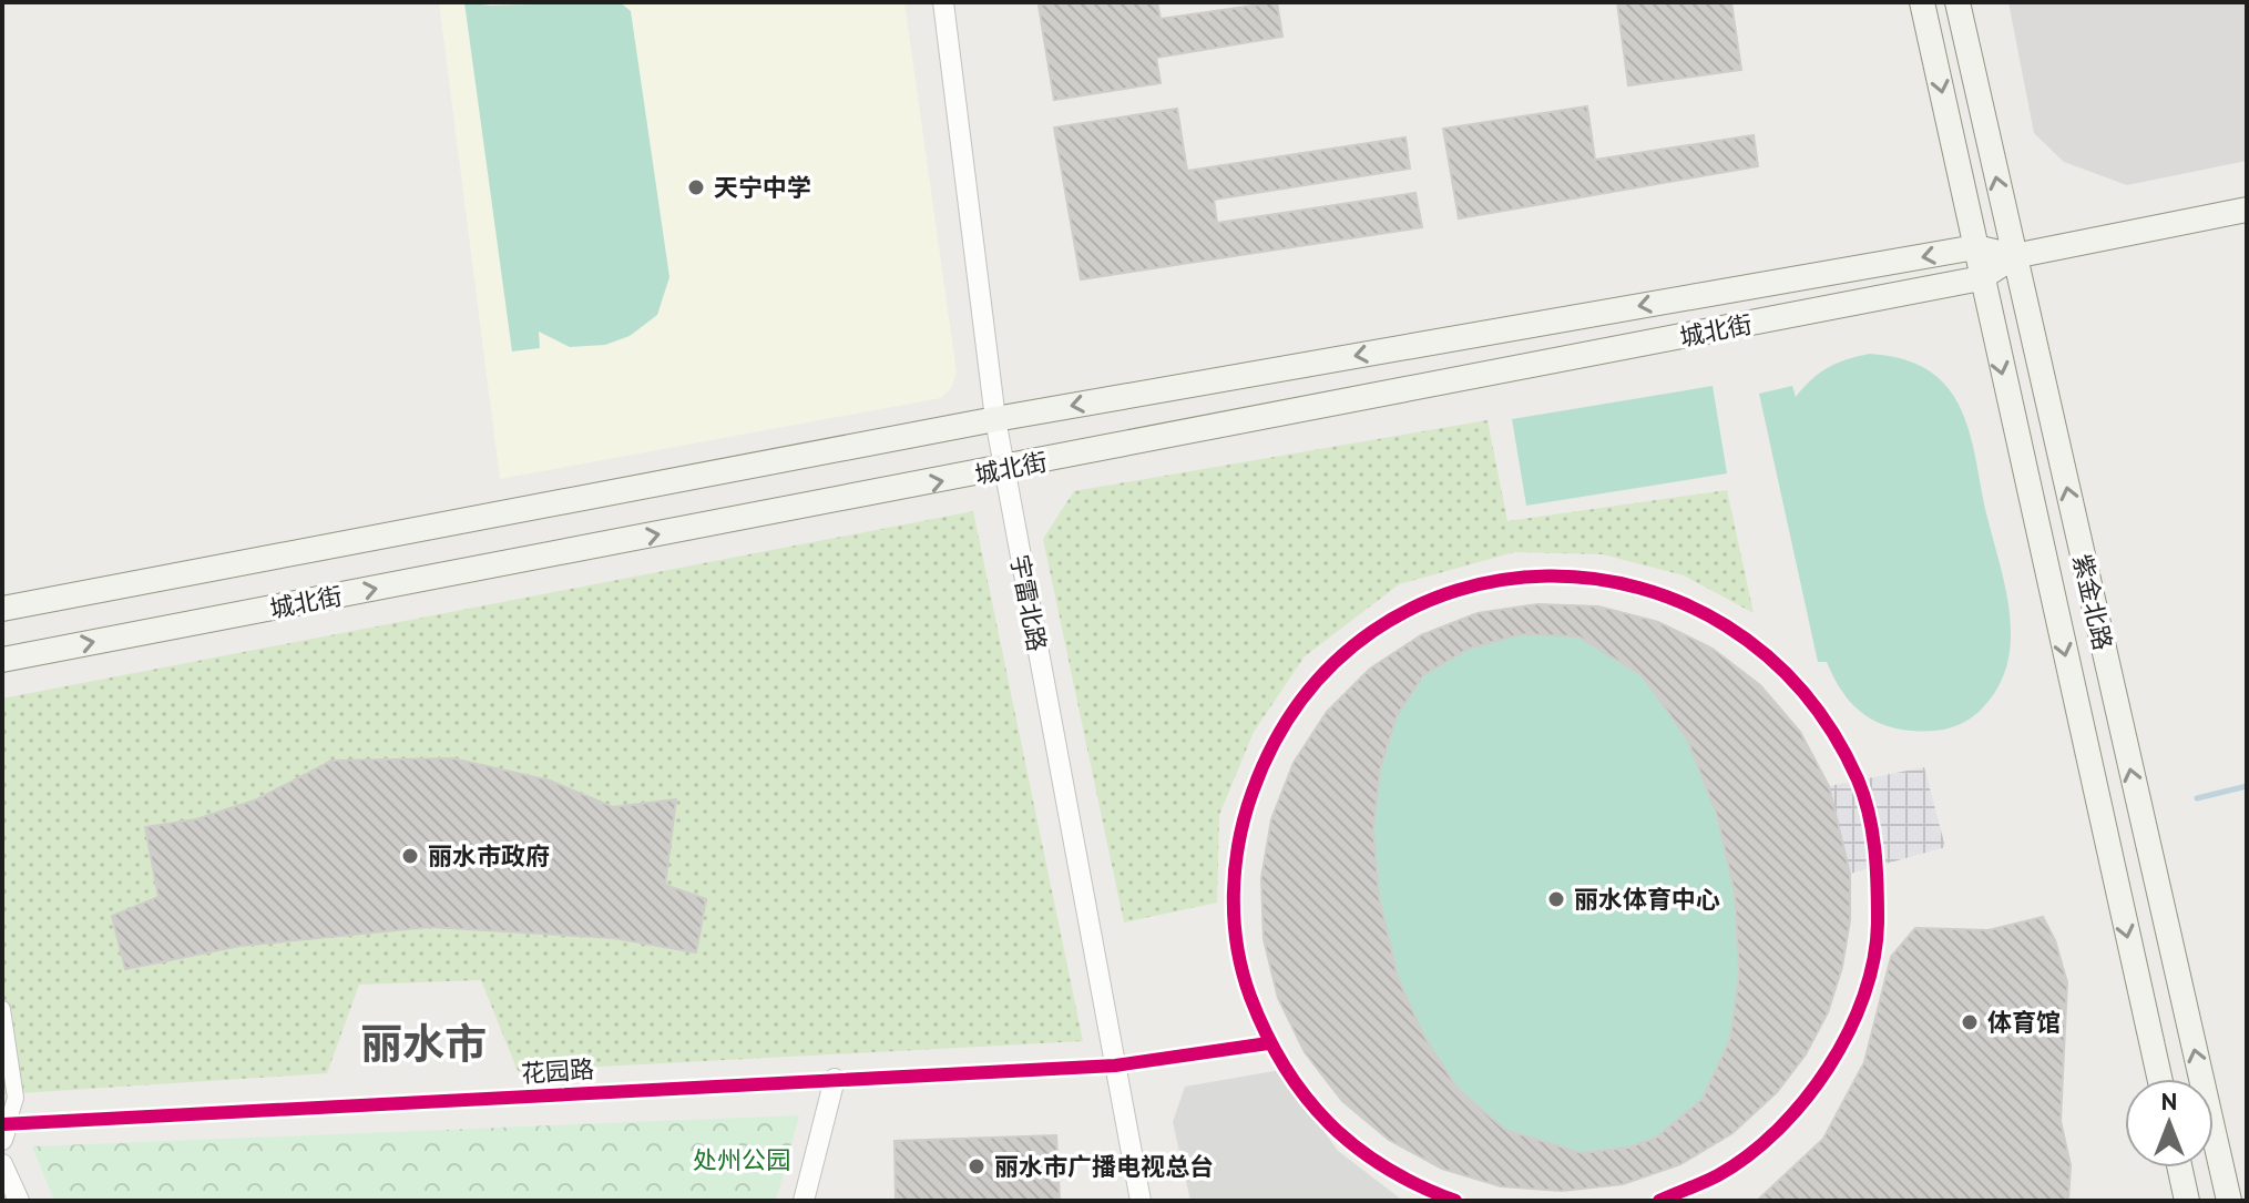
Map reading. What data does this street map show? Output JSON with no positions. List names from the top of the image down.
{
  "streets": {
    "main road": ["城北街", "紫金北路"],
    "street": ["宇雷北路", "花园路"]
  },
  "crossings": [
    ["城北街", "紫金北路"],
    ["城北街", "宇雷北路"],
    ["宇雷北路", "花园路"]
  ],
  "districts": ["丽水市"],
  "parks": ["处州公园"],
  "places": [
    "天宁中学",
    "丽水市政府",
    "丽水体育中心",
    "体育馆",
    "丽水市广播电视总台"
  ],
  "north": "top"
}
